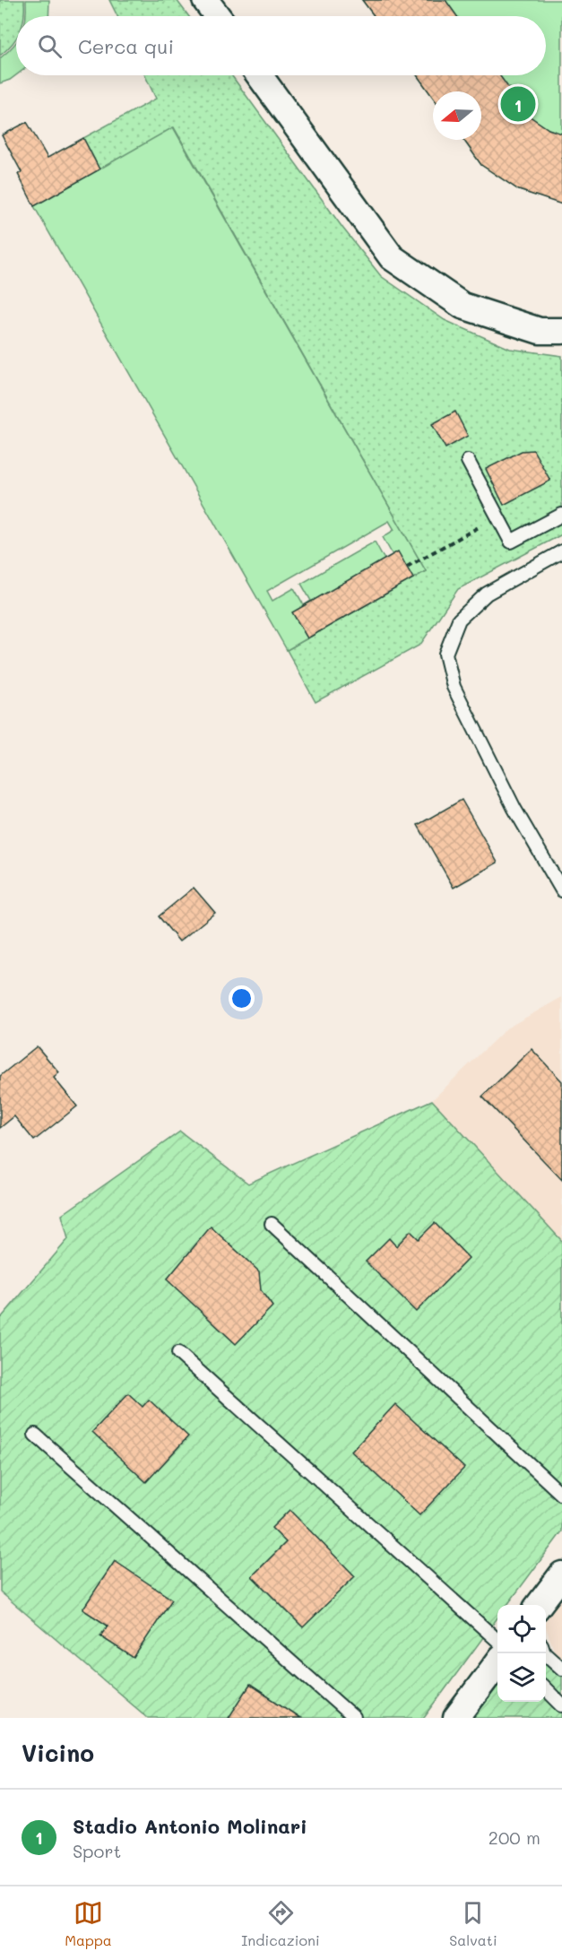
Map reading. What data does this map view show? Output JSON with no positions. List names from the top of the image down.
{
  "north": "left",
  "page": {
    "search": "Cerca qui",
    "pins": "1",
    "heading": "Vicino",
    "list": [
      {
        "mark": "1",
        "name": "Stadio Antonio Molinari",
        "note": "Sport",
        "value": "200 m"
      }
    ],
    "nav": ["Mappa", "Indicazioni", "Salvati"]
  }
}
